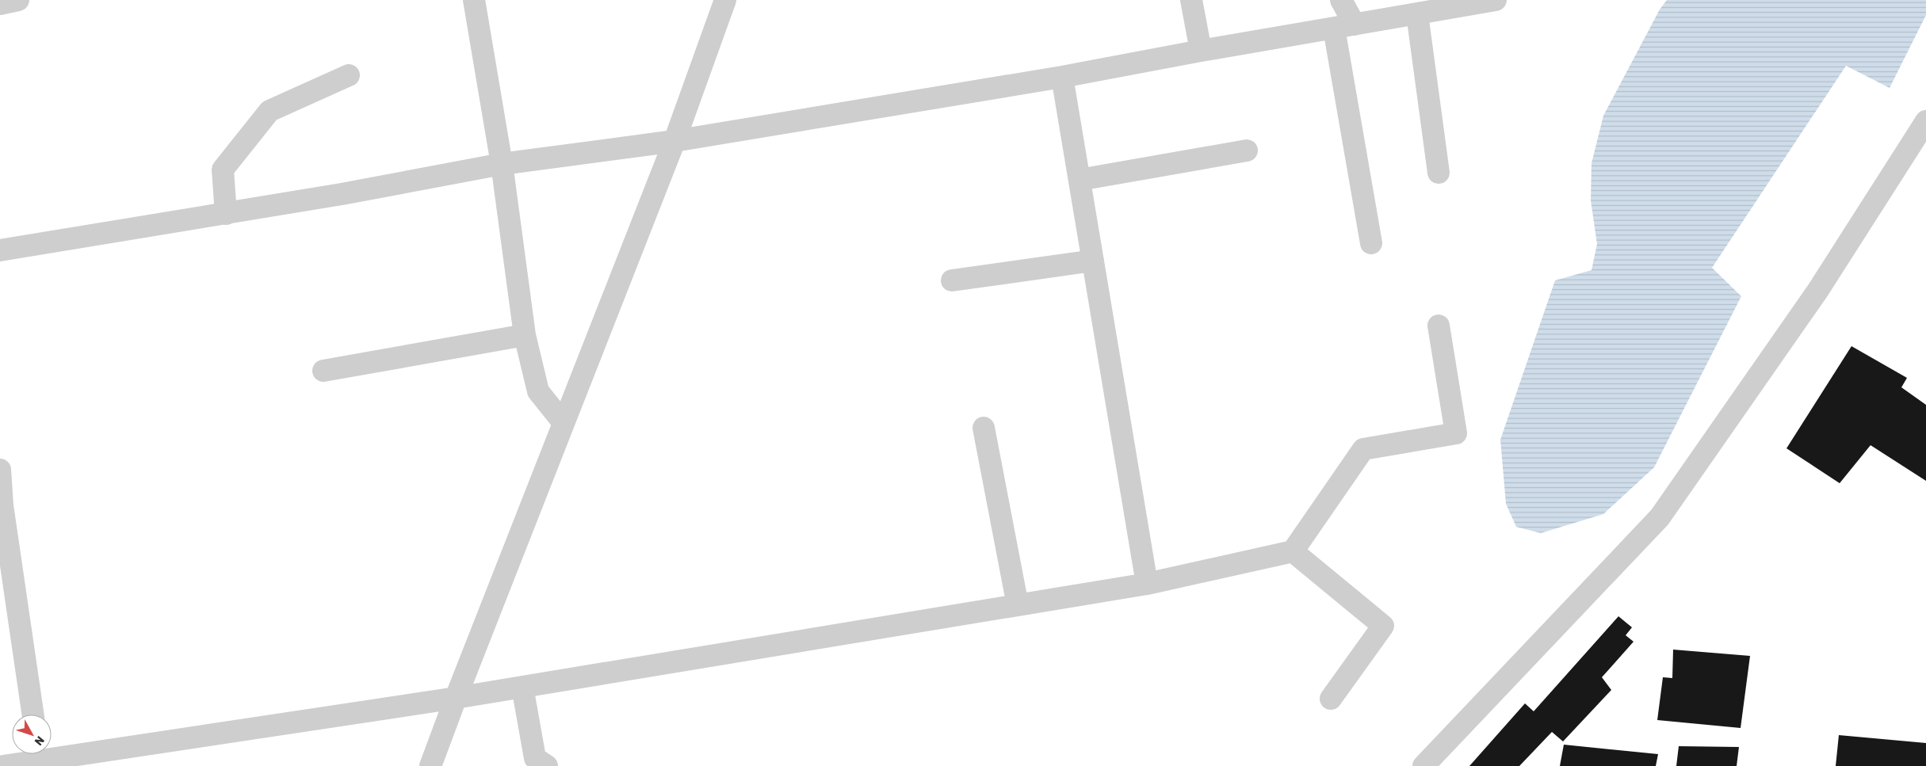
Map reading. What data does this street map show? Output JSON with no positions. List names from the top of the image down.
{
  "north": "bottom right"
}
